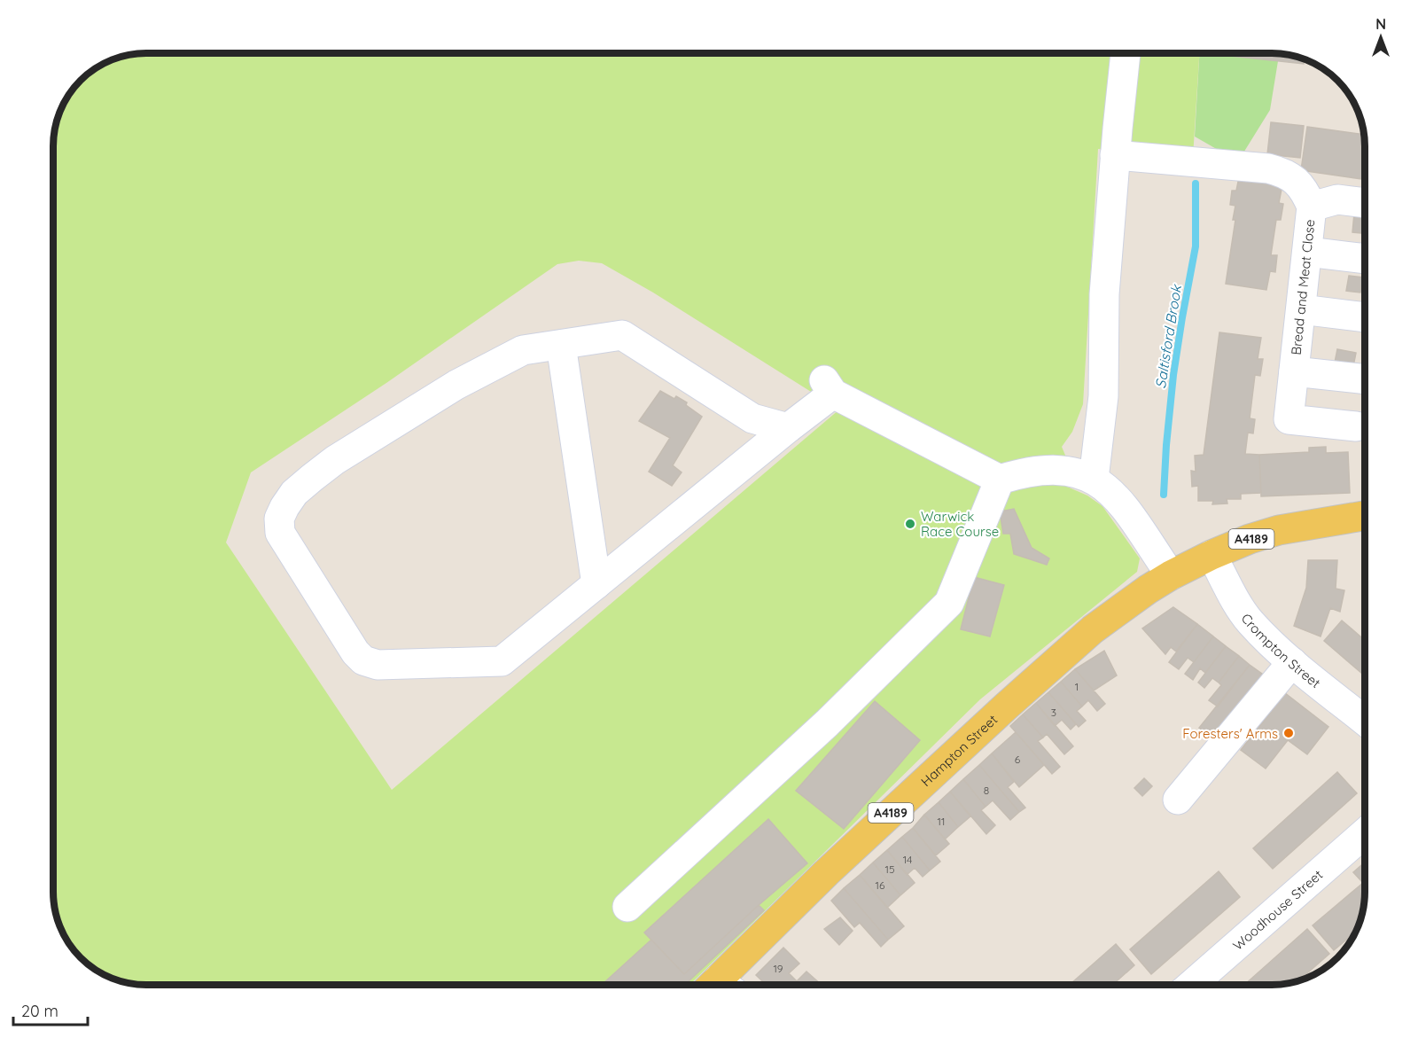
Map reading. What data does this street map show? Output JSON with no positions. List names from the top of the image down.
{
  "streets": {
    "main road": ["A4189", "Hampton Street"],
    "street": ["Bread and Meat Close", "Crompton Street", "Woodhouse Street"]
  },
  "crossings": [
    ["A4189", "Crompton Street"],
    ["A4189", "Hampton Street"],
    ["Crompton Street", "Hampton Street"]
  ],
  "water": ["Saltisford Brook"],
  "places": ["Warwick Race Course", "Foresters' Arms"],
  "house_numbers": [
    "1",
    "3",
    "6",
    "8",
    "11",
    "14",
    "15",
    "16",
    "19"
  ],
  "scale_bar": "20 m",
  "north": "top"
}
